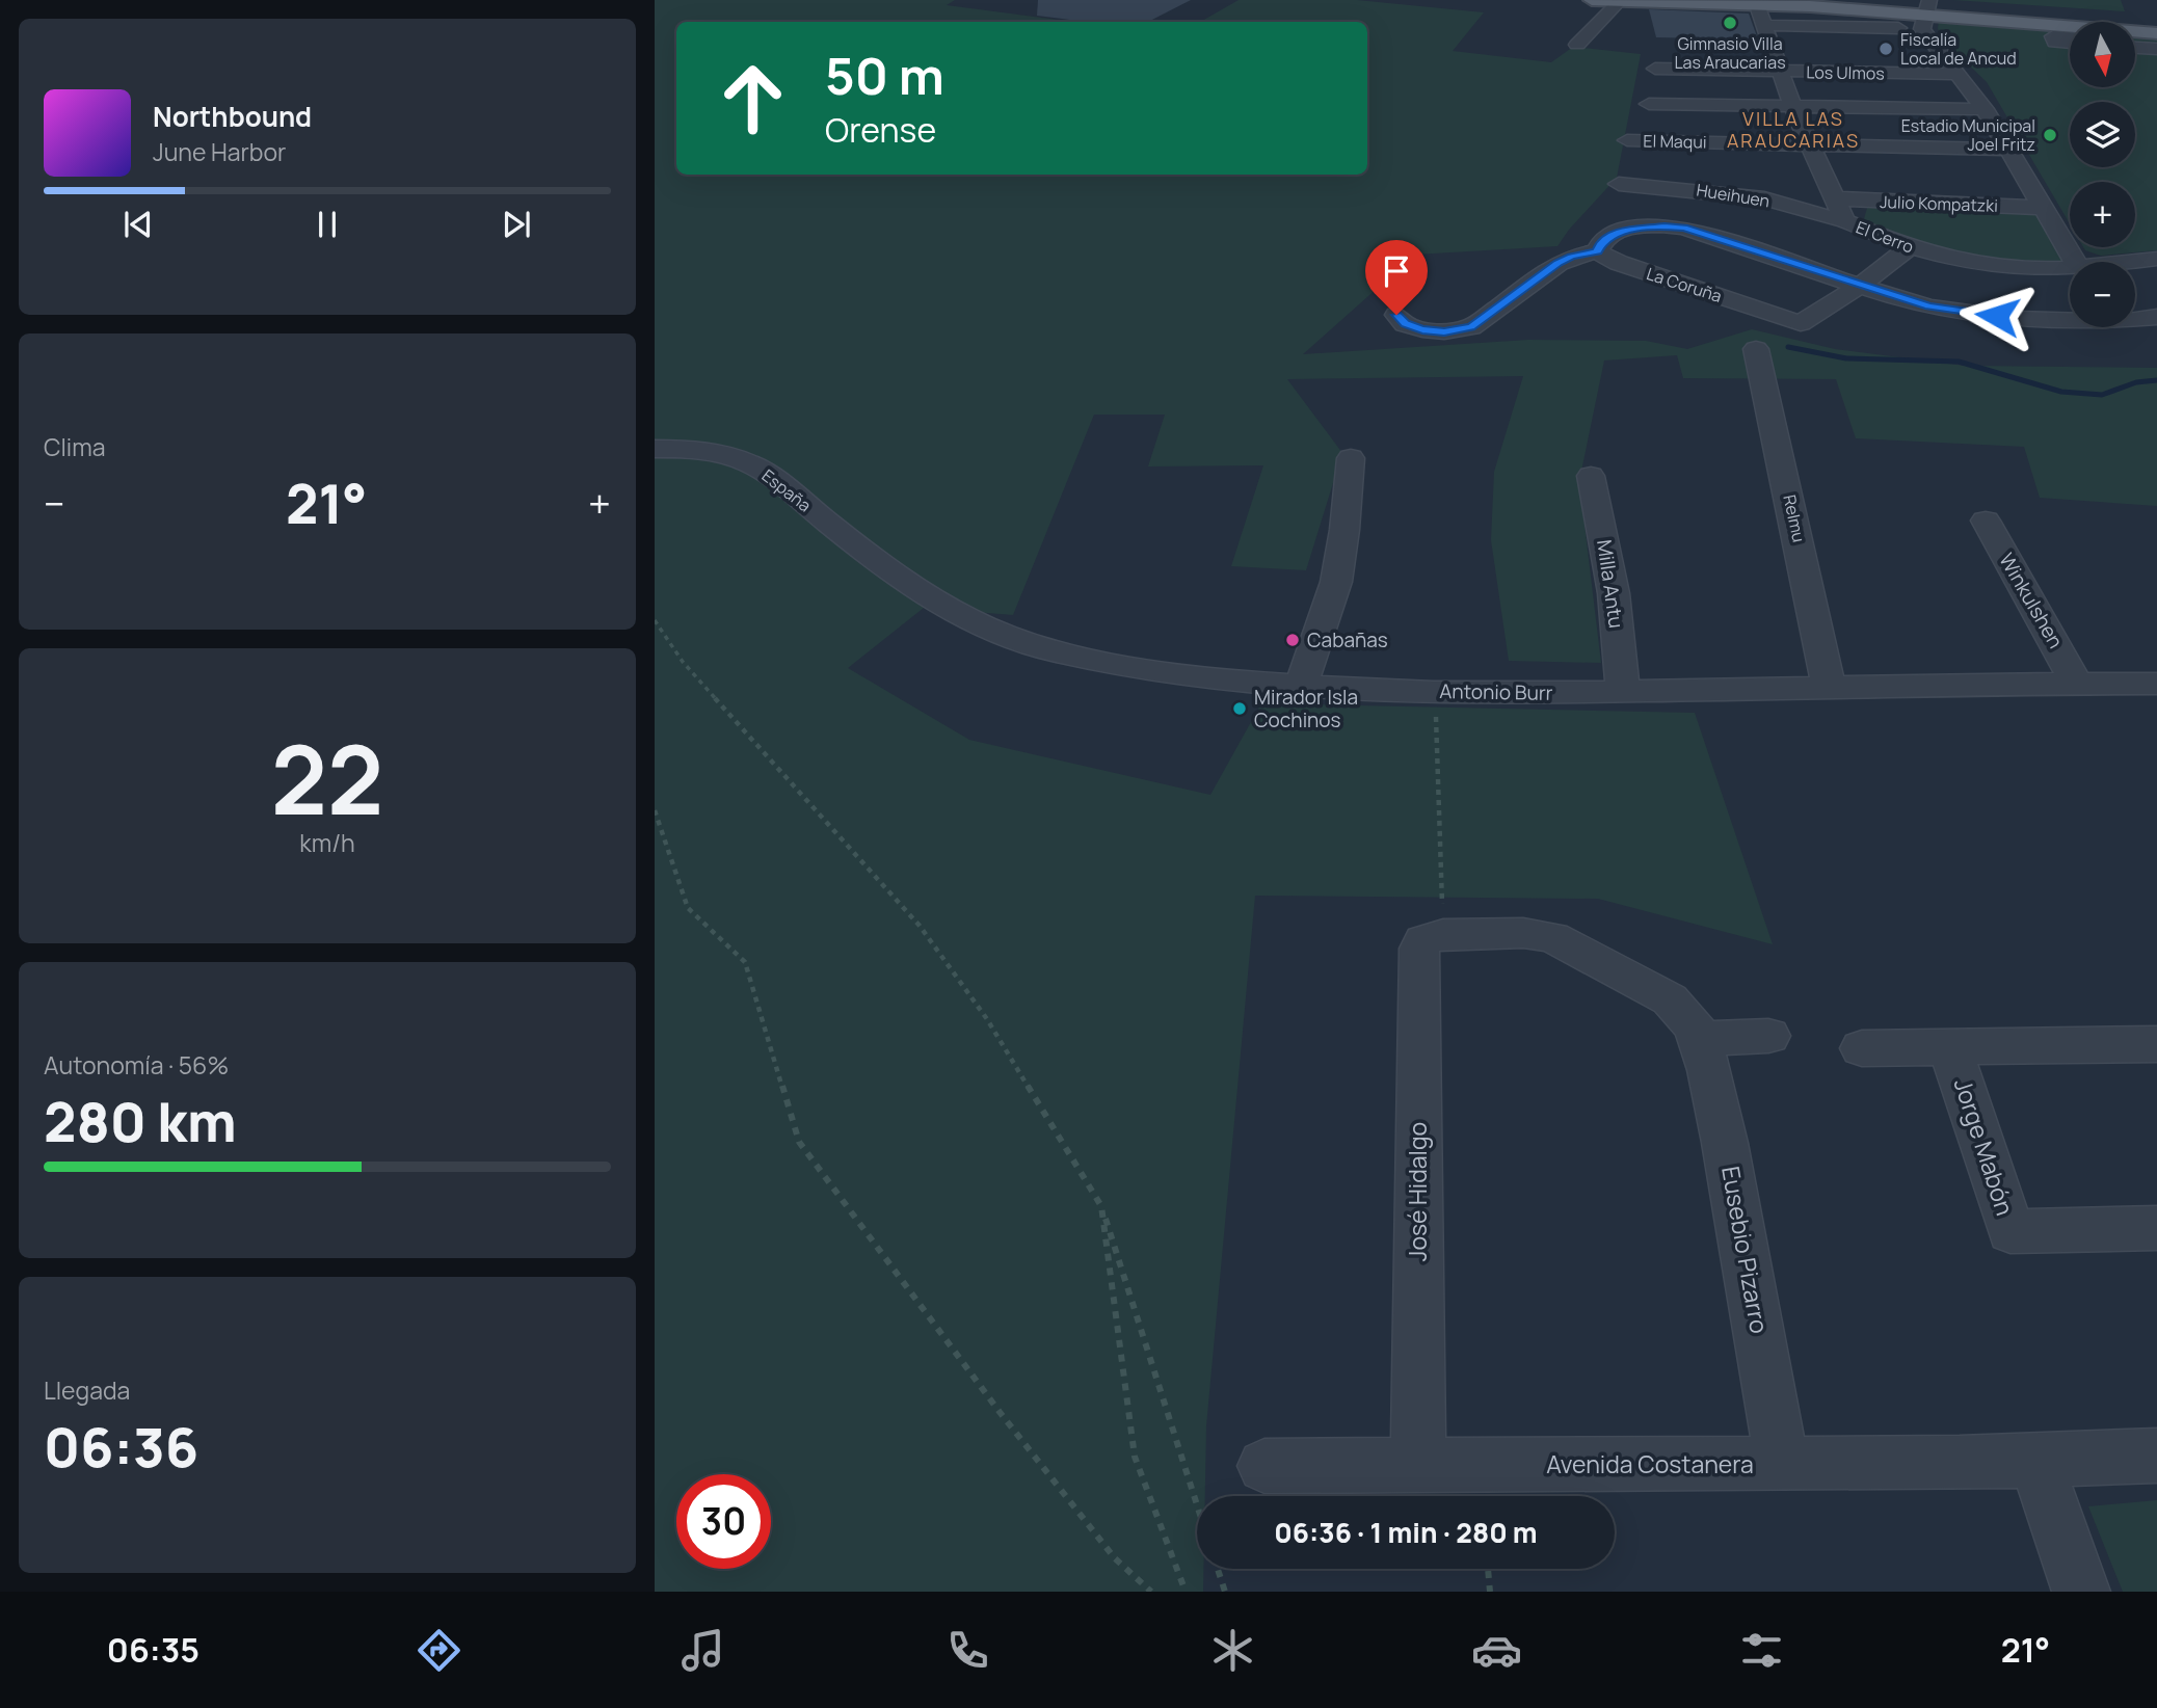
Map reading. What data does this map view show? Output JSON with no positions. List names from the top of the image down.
{
  "streets": {
    "street": [
      "Los Ulmos",
      "El Maqui",
      "Hueihuen",
      "Julio Kompatzki",
      "El Cerro",
      "La Coruña",
      "España",
      "Relmu",
      "Milla Antu",
      "Winkulshen",
      "Antonio Burr",
      "Jorge Mabón",
      "José Hidalgo",
      "Eusebio Pizarro",
      "Avenida Costanera"
    ]
  },
  "crossings": [
    ["Los Ulmos", "El Cerro"],
    ["El Maqui", "El Cerro"],
    ["Hueihuen", "El Cerro"],
    ["Julio Kompatzki", "El Cerro"],
    ["España", "Antonio Burr"],
    ["Relmu", "Antonio Burr"],
    ["Milla Antu", "Antonio Burr"],
    ["Winkulshen", "Antonio Burr"],
    ["José Hidalgo", "Eusebio Pizarro"],
    ["José Hidalgo", "Avenida Costanera"],
    ["Eusebio Pizarro", "Avenida Costanera"]
  ],
  "districts": ["VILLA LAS ARAUCARIAS"],
  "places": [
    "Gimnasio Villa Las Araucarias",
    "Fiscalía Local de Ancud",
    "Estadio Municipal Joel Fritz",
    "Cabañas",
    "Mirador Isla Cochinos"
  ],
  "north": "bottom",
  "page": {
    "map_buttons": ["+", "−"],
    "turn": ["50 m", "Orense"],
    "song": ["Northbound", "June Harbor"],
    "tile": [
      "Clima",
      ["22", "km/h"],
      ["Autonomía · 56%", "280 km"],
      ["Llegada", "06:36"]
    ],
    "heat": ["−", "21°", "+"],
    "limit": "30",
    "trip": "06:36 · 1 min · 280 m",
    "tabs": ["06:35", "21°"]
  }
}
